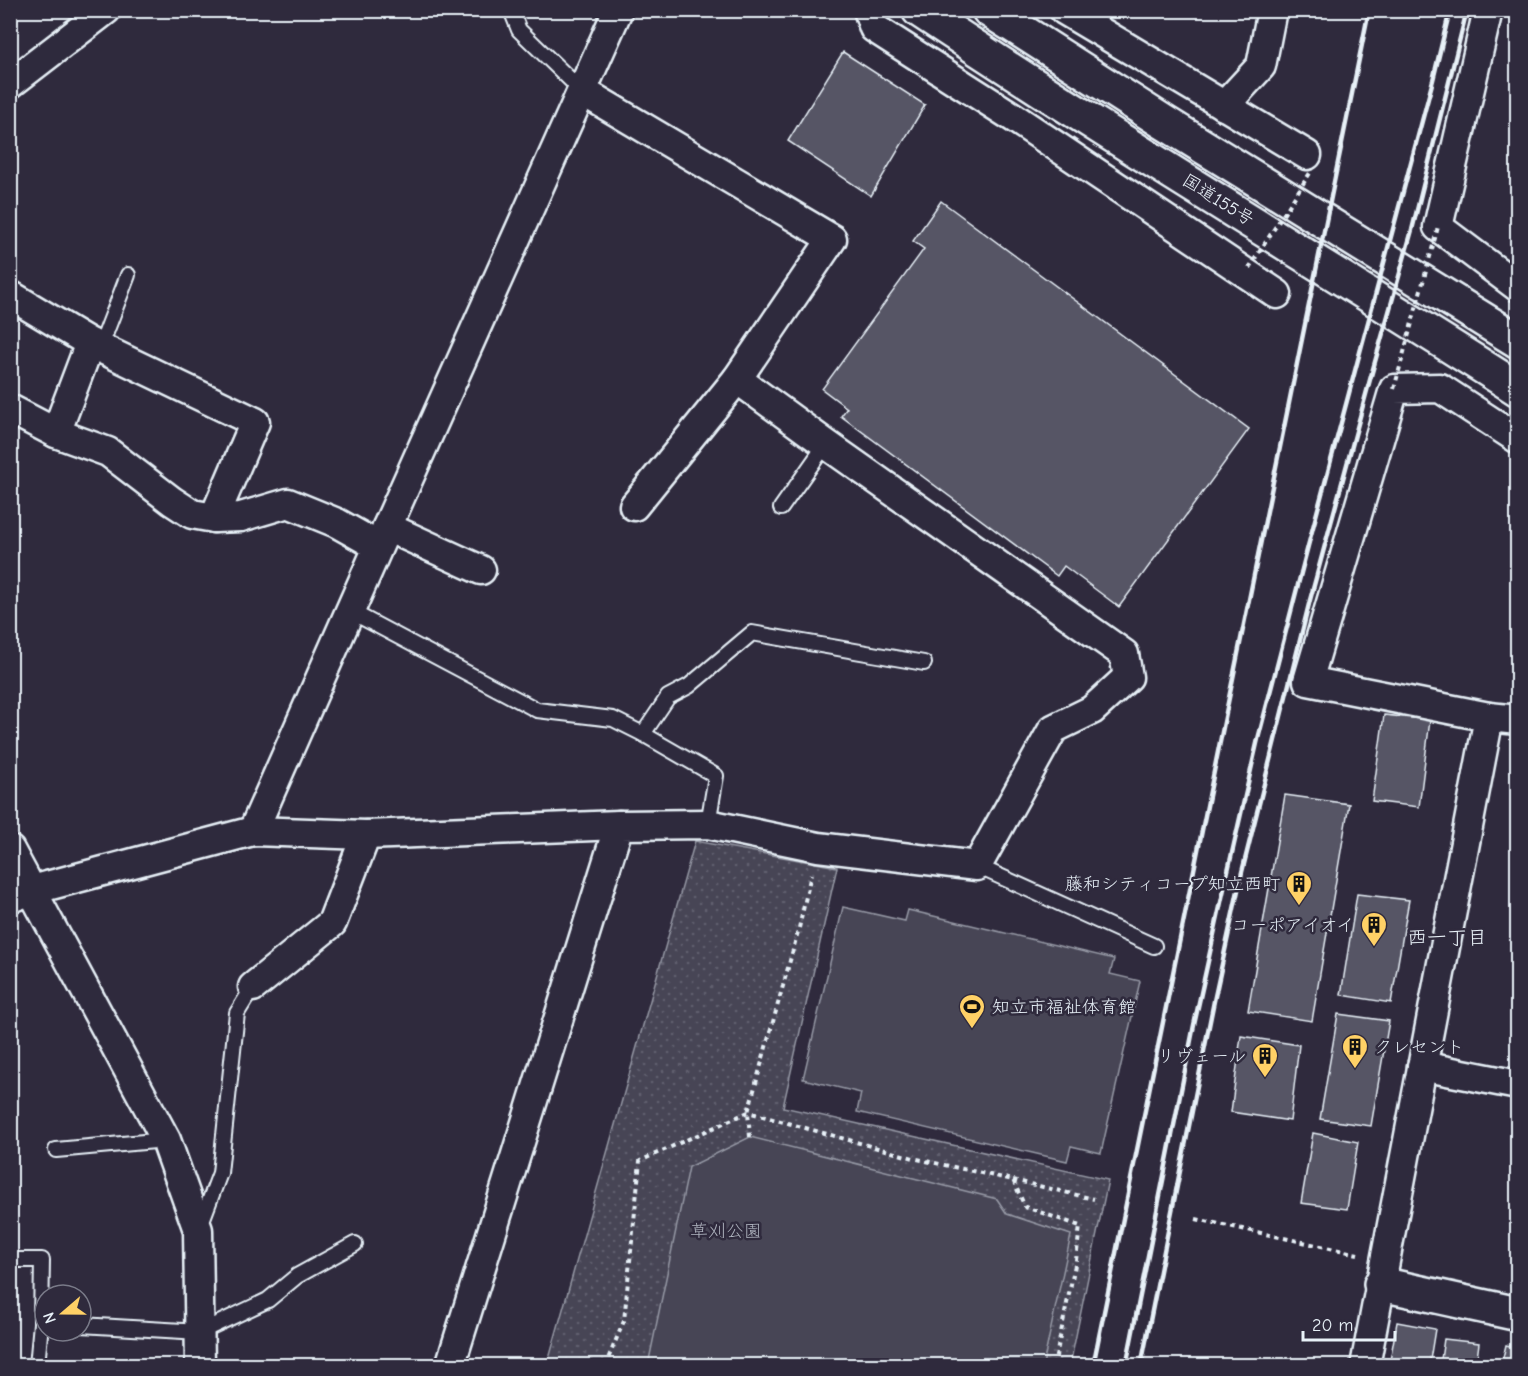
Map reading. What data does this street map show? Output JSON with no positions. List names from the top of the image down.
{
  "streets": {
    "main road": ["国道155号"]
  },
  "districts": ["西一丁目"],
  "parks": ["草刈公園"],
  "places": {
    "building": [
      "藤和シティコープ知立西町",
      "コーポアイオイ",
      "クレセント",
      "リヴェール"
    ],
    "sports": ["知立市福祉体育館"]
  },
  "scale_bar": "20 m",
  "north": "left"
}
